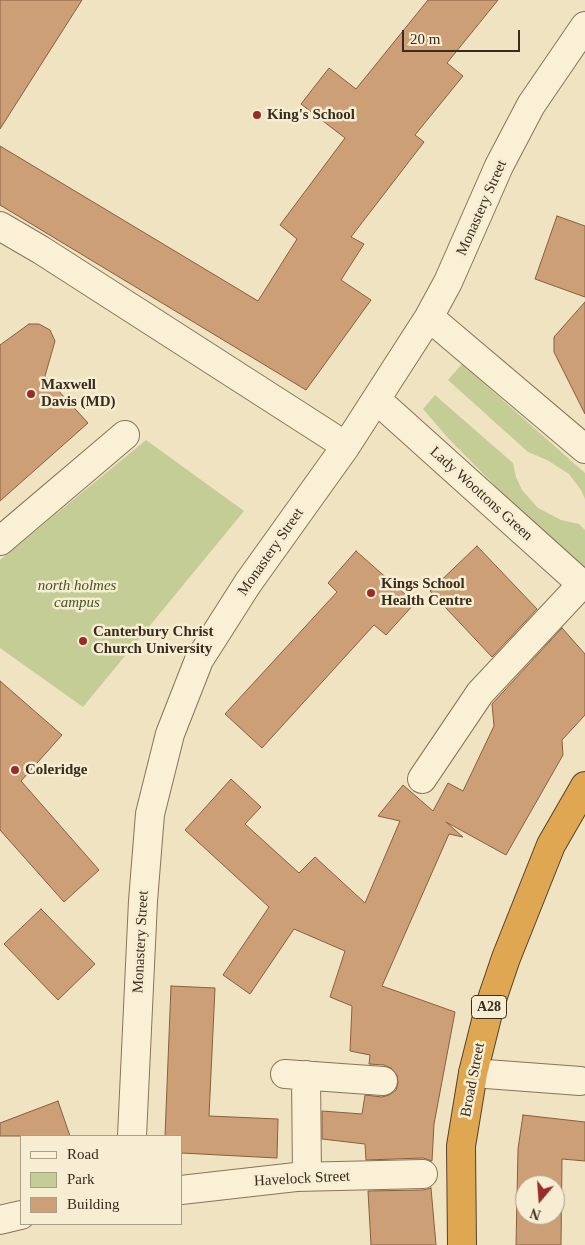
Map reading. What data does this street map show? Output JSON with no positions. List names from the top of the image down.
{
  "streets": {
    "highway": ["A28", "Broad Street"],
    "street": ["Monastery Street", "Lady Woottons Green", "Havelock Street"]
  },
  "crossings": [
    ["Monastery Street", "Lady Woottons Green"]
  ],
  "parks": ["north holmes campus"],
  "places": [
    "King's School",
    "Maxwell Davis (MD)",
    "Kings School Health Centre",
    "Canterbury Christ Church University",
    "Coleridge"
  ],
  "legend": ["Road", "Park", "Building"],
  "scale_bar": "20 m",
  "north": "bottom"
}
